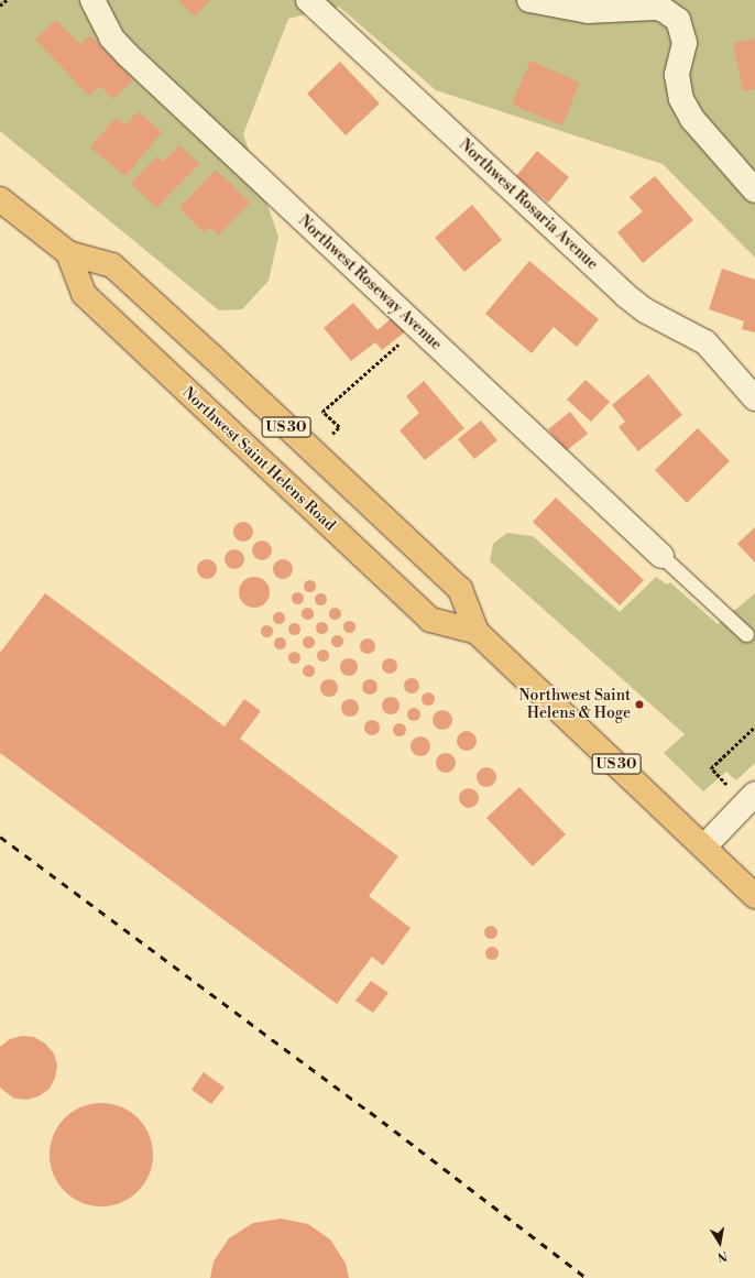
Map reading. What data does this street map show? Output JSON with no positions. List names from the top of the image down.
{
  "streets": {
    "highway": ["US 30", "Northwest Saint Helens Road"],
    "street": ["Northwest Rosaria Avenue", "Northwest Roseway Avenue"]
  },
  "places": ["Northwest Saint Helens & Hoge"],
  "north": "bottom"
}
